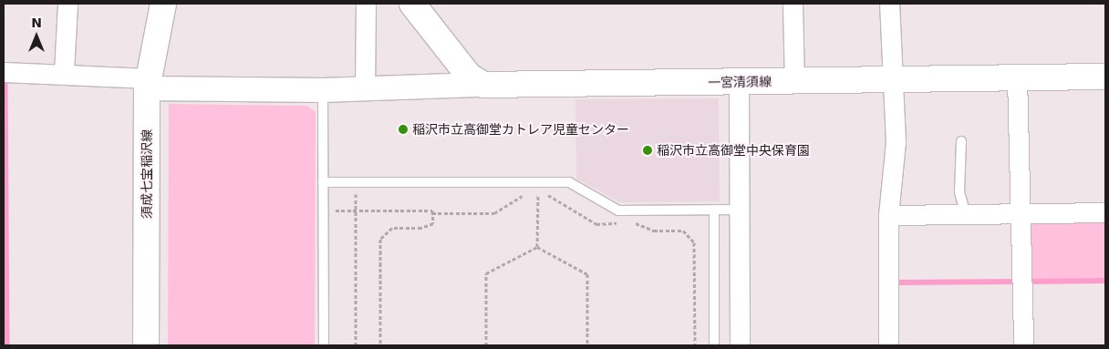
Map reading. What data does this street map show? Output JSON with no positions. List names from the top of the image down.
{
  "streets": {
    "main road": ["一宮清須線", "須成七宝稲沢線"]
  },
  "places": ["稲沢市立高御堂カトレア児童センター", "稲沢市立高御堂中央保育園"],
  "north": "top"
}
